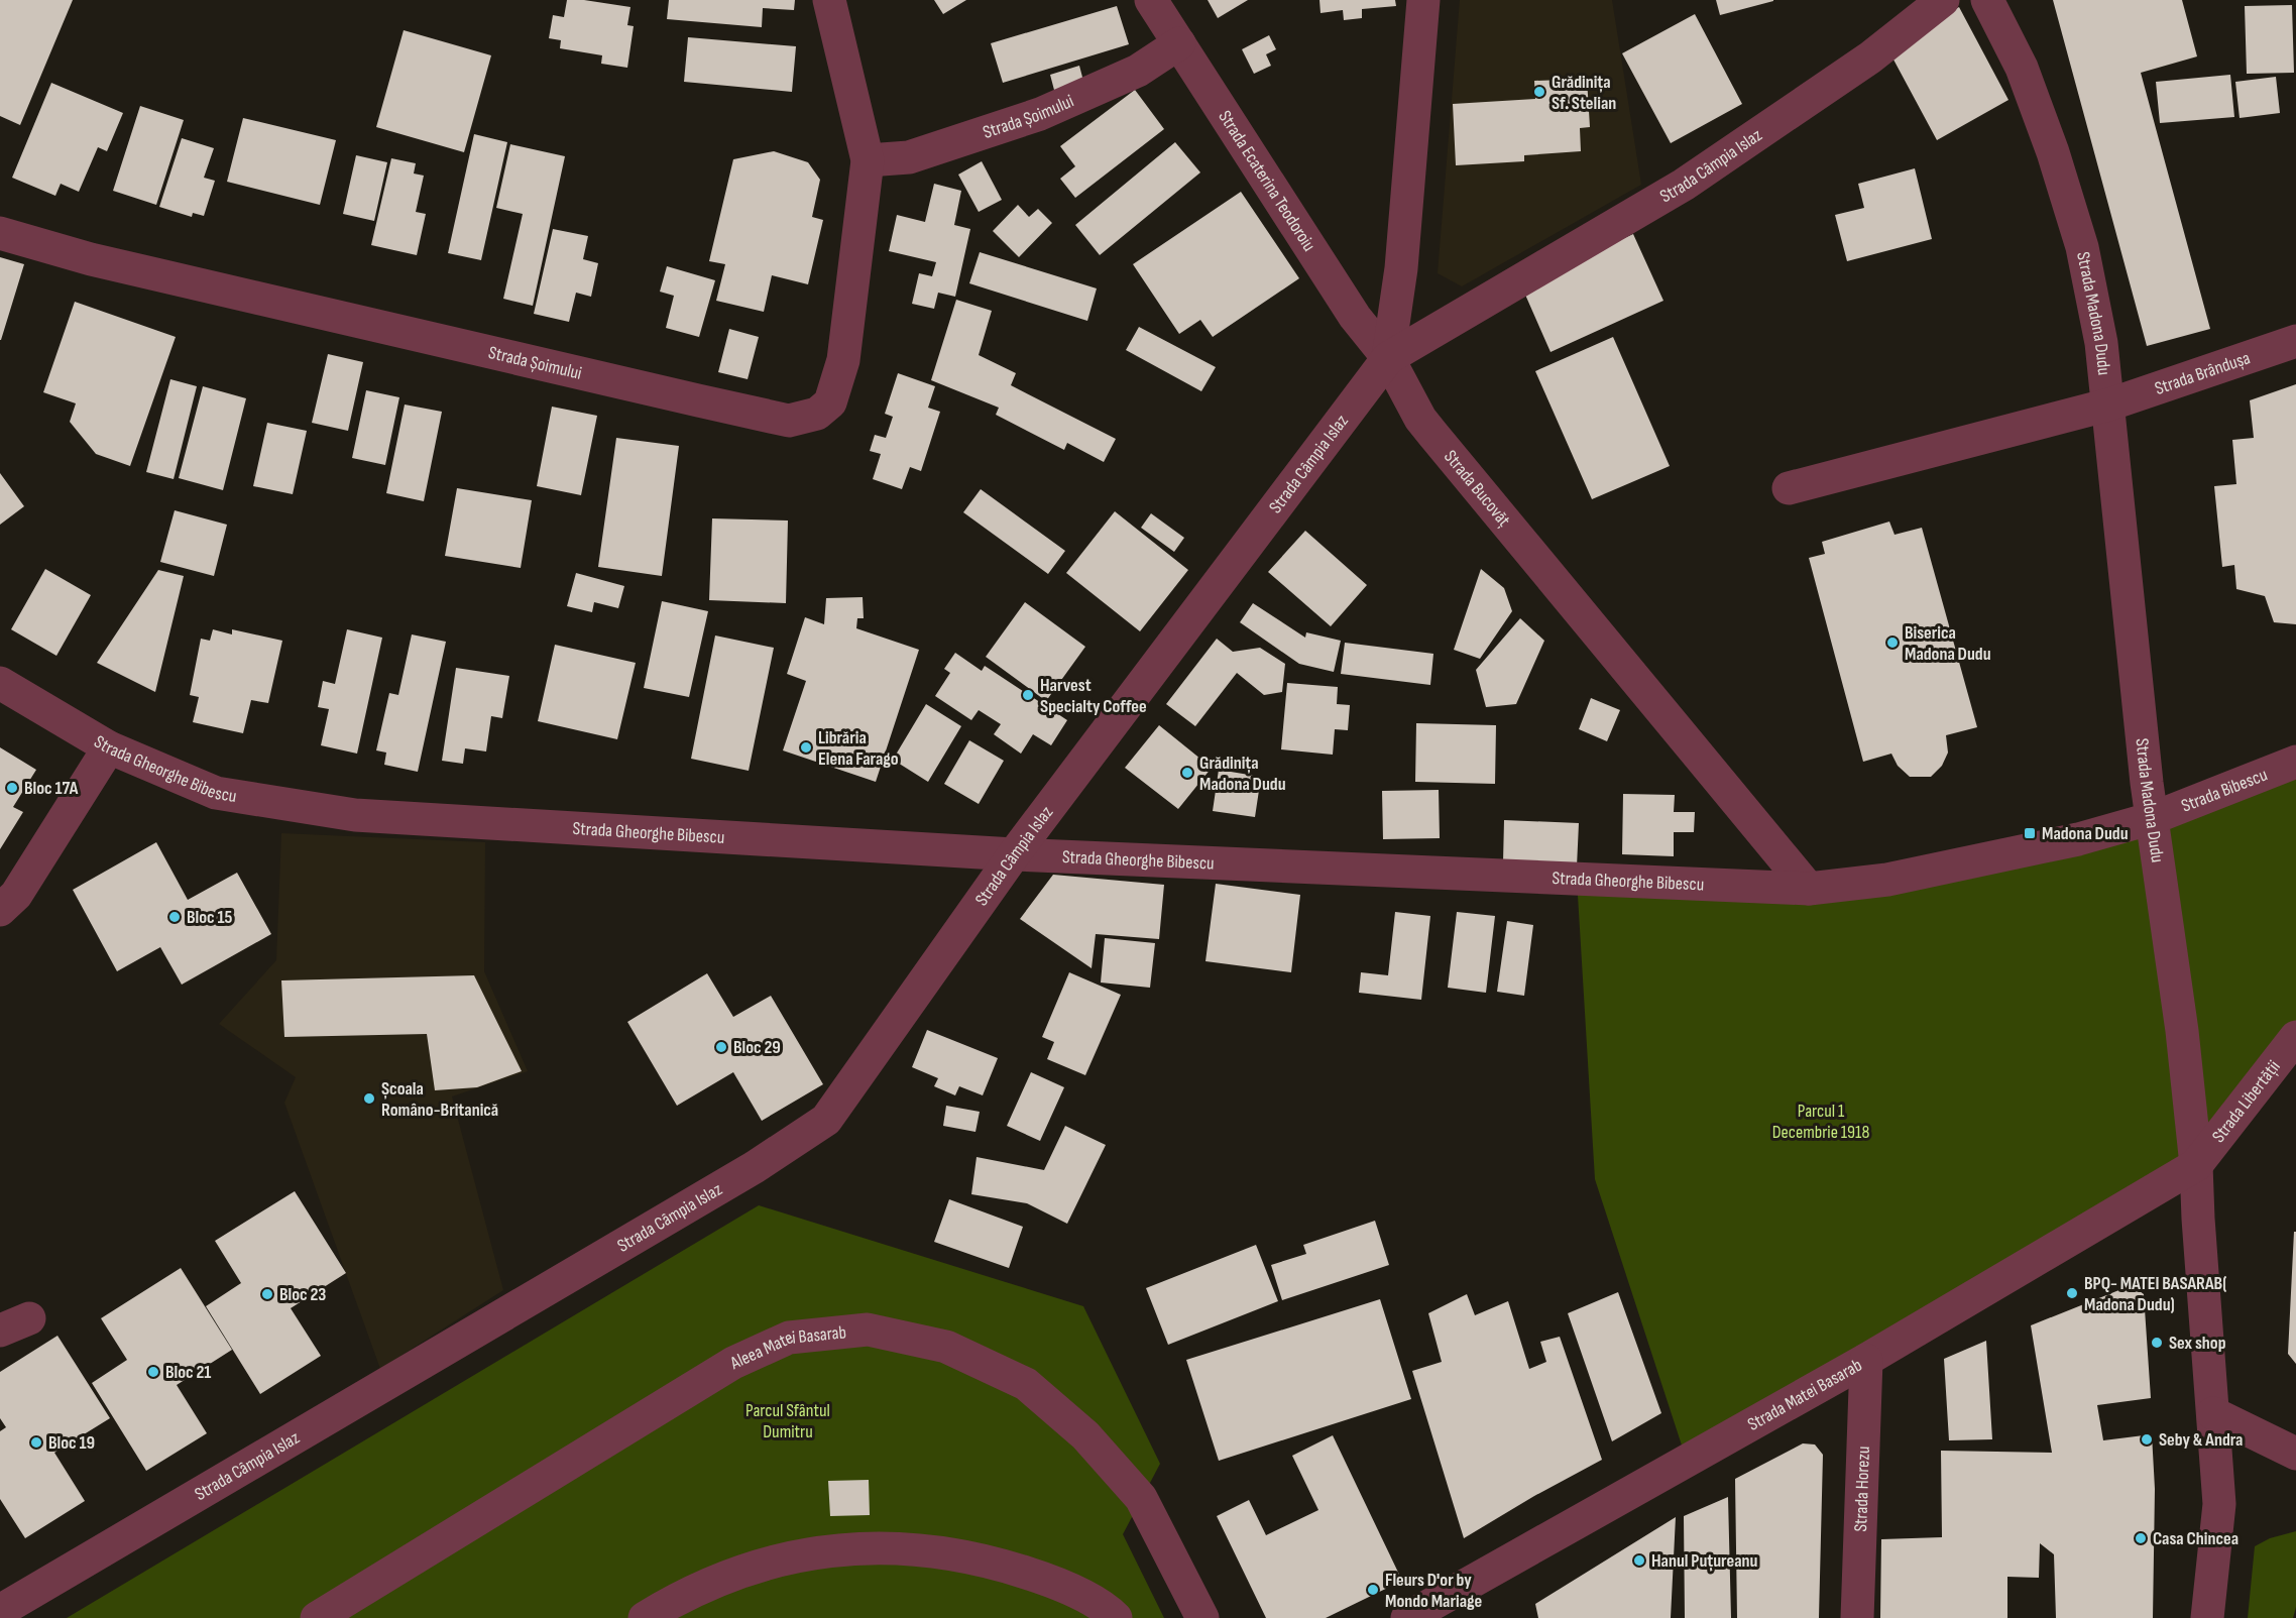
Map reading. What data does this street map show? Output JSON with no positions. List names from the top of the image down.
{
  "streets": {
    "street": [
      "Strada Șoimului",
      "Strada Câmpia Islaz",
      "Strada Ecaterina Teodoroiu",
      "Strada Madona Dudu",
      "Strada Brândușa",
      "Strada Bucovăț",
      "Strada Gheorghe Bibescu",
      "Strada Bibescu",
      "Strada Libertății",
      "Aleea Matei Basarab",
      "Strada Matei Basarab",
      "Strada Horezu"
    ]
  },
  "crossings": [
    ["Strada Șoimului", "Strada Ecaterina Teodoroiu"],
    ["Strada Câmpia Islaz", "Strada Ecaterina Teodoroiu"],
    ["Strada Câmpia Islaz", "Strada Bucovăț"],
    ["Strada Câmpia Islaz", "Strada Gheorghe Bibescu"],
    ["Strada Ecaterina Teodoroiu", "Strada Bucovăț"],
    ["Strada Madona Dudu", "Strada Brândușa"],
    ["Strada Madona Dudu", "Strada Gheorghe Bibescu"],
    ["Strada Madona Dudu", "Strada Bibescu"],
    ["Strada Madona Dudu", "Strada Libertății"],
    ["Strada Madona Dudu", "Strada Matei Basarab"],
    ["Strada Bucovăț", "Strada Gheorghe Bibescu"],
    ["Strada Gheorghe Bibescu", "Strada Bibescu"],
    ["Strada Libertății", "Strada Matei Basarab"],
    ["Strada Matei Basarab", "Strada Horezu"]
  ],
  "parks": ["Parcul 1 Decembrie 1918", "Parcul Sfântul Dumitru"],
  "places": {
    "other": [
      "Grădinița Sf. Stelian",
      "Biserica Madona Dudu",
      "Harvest Specialty Coffee",
      "Librăria Elena Farago",
      "Grădinița Madona Dudu",
      "Bloc 17A",
      "Bloc 15",
      "Bloc 29",
      "Școala Româno-Britanică",
      "BPQ- MATEI BASARAB( Madona Dudu)",
      "Bloc 23",
      "Sex shop",
      "Bloc 21",
      "Seby & Andra",
      "Bloc 19",
      "Casa Chincea",
      "Hanul Puțureanu",
      "Fleurs D'or by Mondo Mariage"
    ],
    "transit": ["Madona Dudu"]
  }
}
